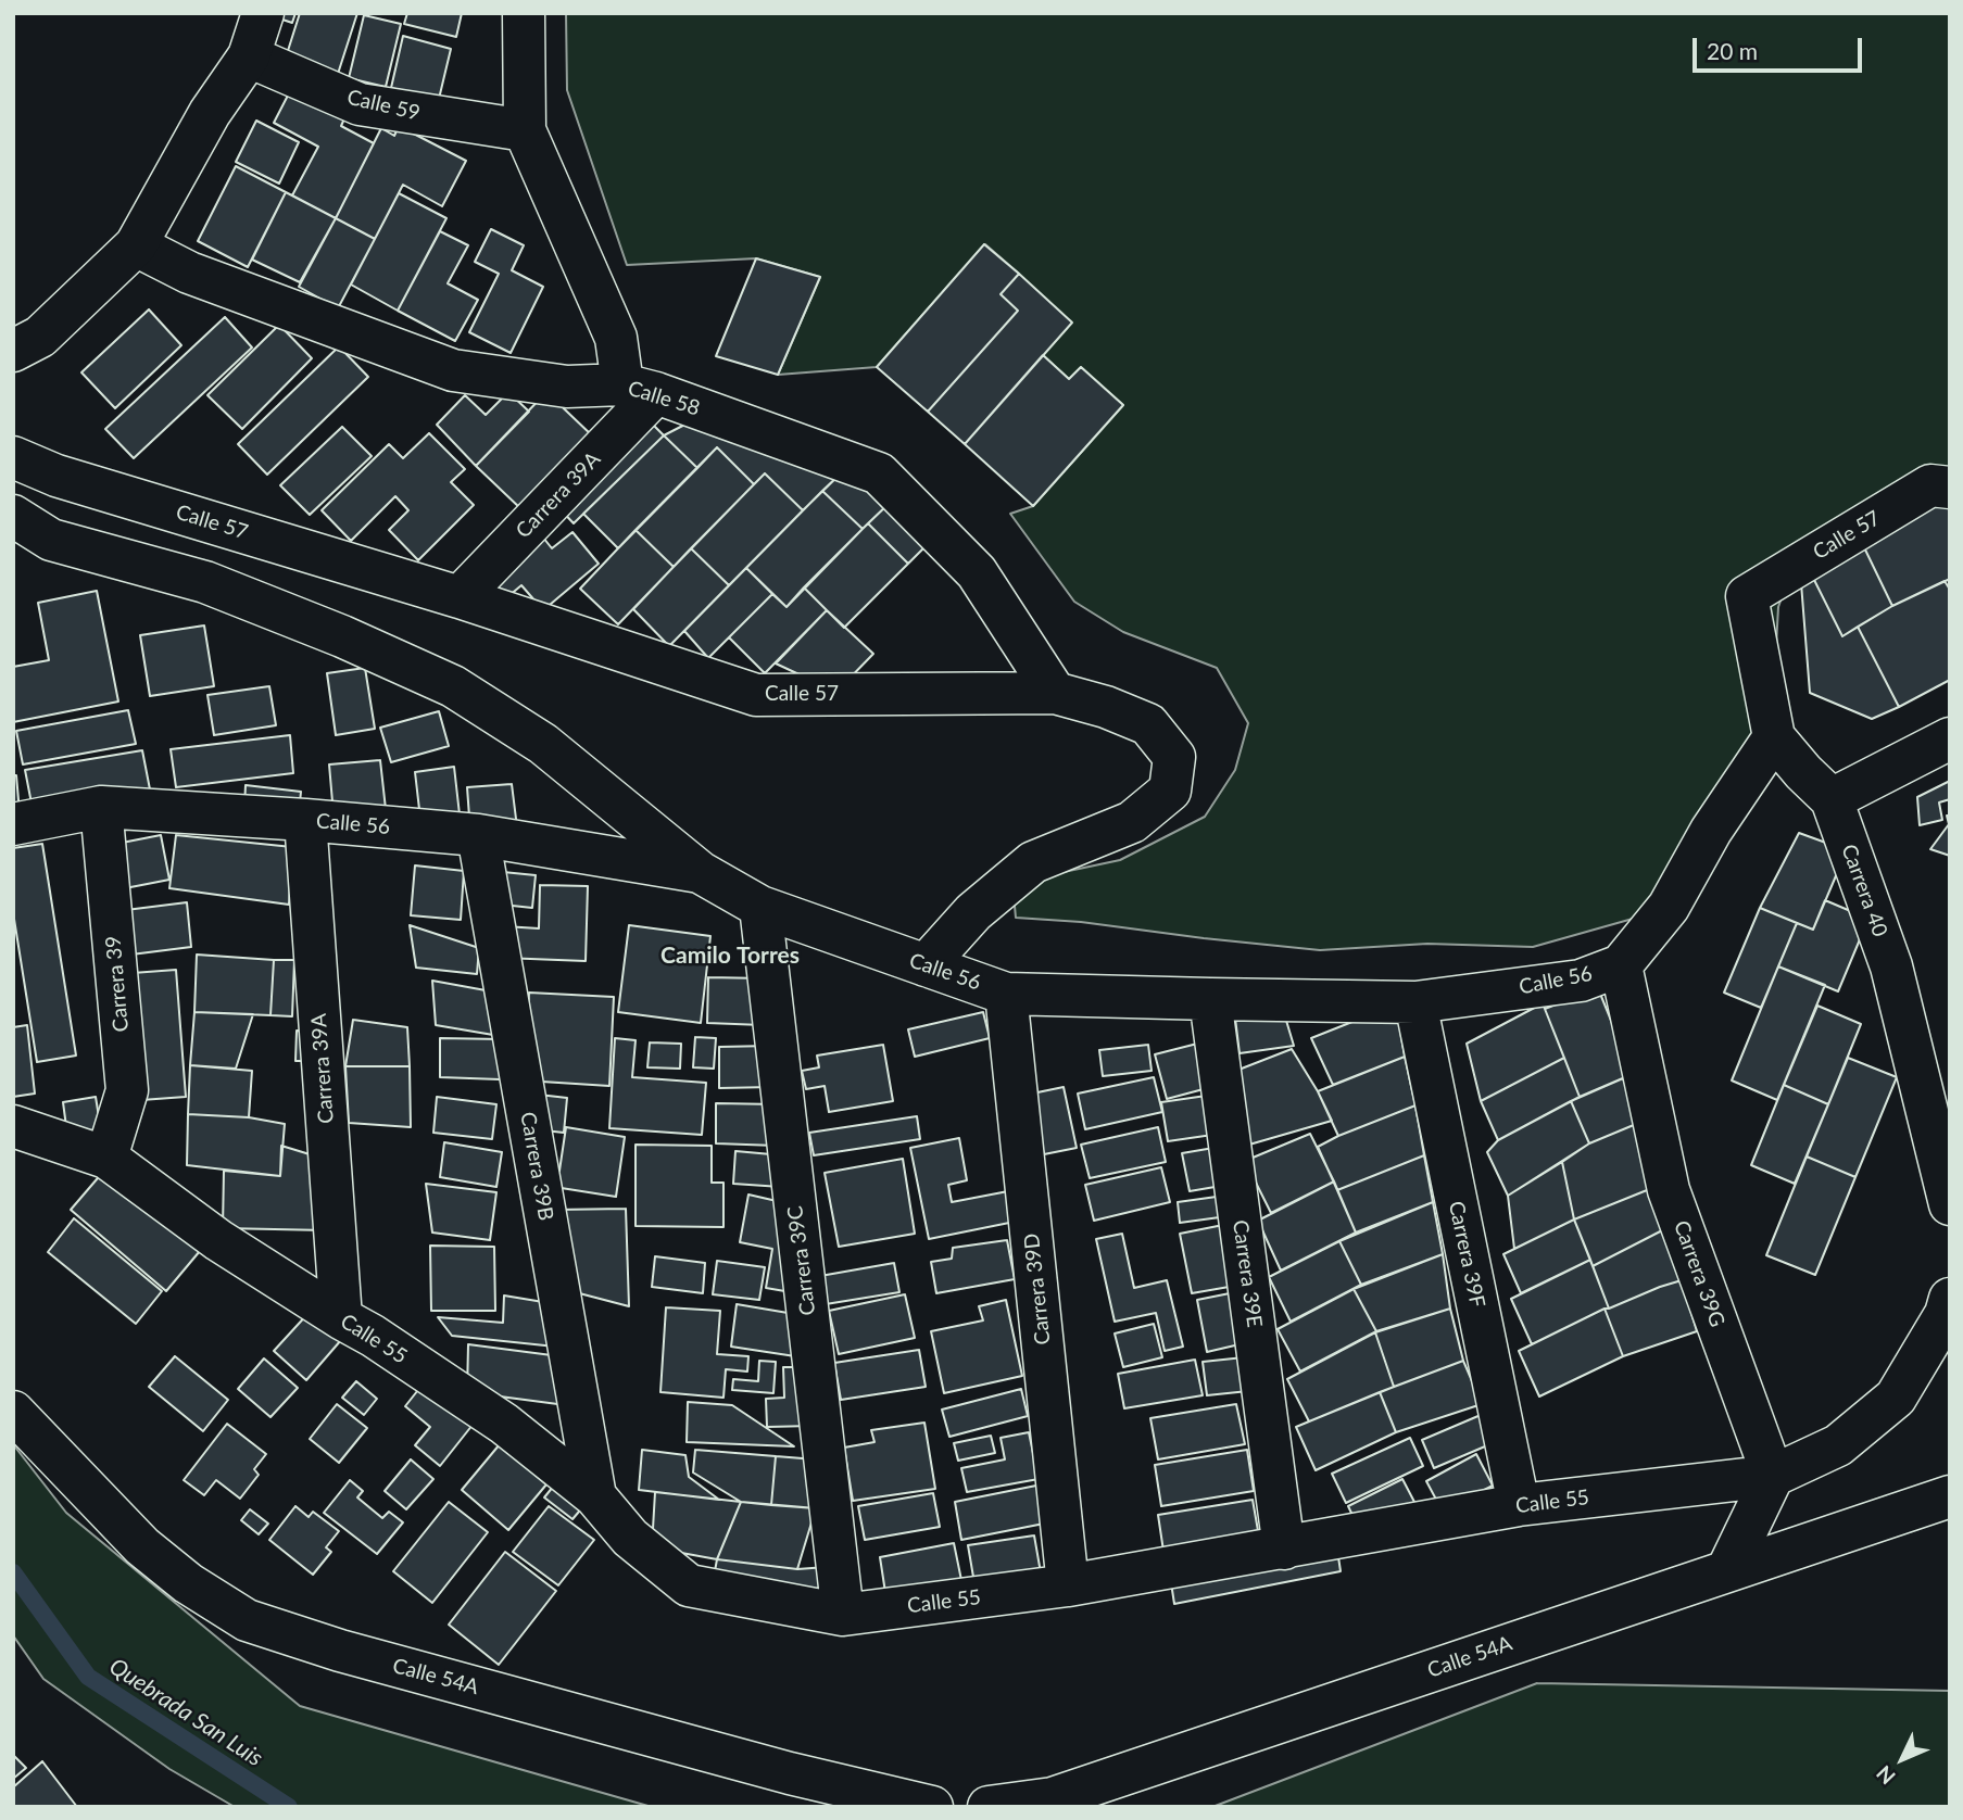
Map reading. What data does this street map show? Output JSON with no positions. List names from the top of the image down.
{
  "streets": {
    "street": [
      "Calle 59",
      "Calle 58",
      "Carrera 39A",
      "Calle 57",
      "Calle 56",
      "Carrera 40",
      "Carrera 39",
      "Carrera 39B",
      "Carrera 39F",
      "Carrera 39C",
      "Carrera 39E",
      "Carrera 39G",
      "Carrera 39D",
      "Calle 55",
      "Calle 54A"
    ]
  },
  "crossings": [
    ["Calle 58", "Carrera 39A"],
    ["Calle 58", "Calle 57"],
    ["Carrera 39A", "Calle 57"],
    ["Carrera 39A", "Calle 56"],
    ["Carrera 39A", "Calle 55"],
    ["Calle 57", "Calle 56"],
    ["Calle 57", "Carrera 40"],
    ["Calle 56", "Carrera 40"],
    ["Calle 56", "Carrera 39"],
    ["Calle 56", "Carrera 39B"],
    ["Calle 56", "Carrera 39F"],
    ["Calle 56", "Carrera 39C"],
    ["Calle 56", "Carrera 39E"],
    ["Calle 56", "Carrera 39G"],
    ["Calle 56", "Carrera 39D"],
    ["Carrera 39", "Calle 55"],
    ["Carrera 39B", "Calle 55"],
    ["Carrera 39F", "Calle 55"],
    ["Carrera 39C", "Calle 55"],
    ["Carrera 39E", "Calle 55"],
    ["Carrera 39G", "Calle 55"],
    ["Carrera 39D", "Calle 55"]
  ],
  "districts": ["Camilo Torres"],
  "water": ["Quebrada San Luis"],
  "scale_bar": "20 m",
  "north": "bottom left"
}
